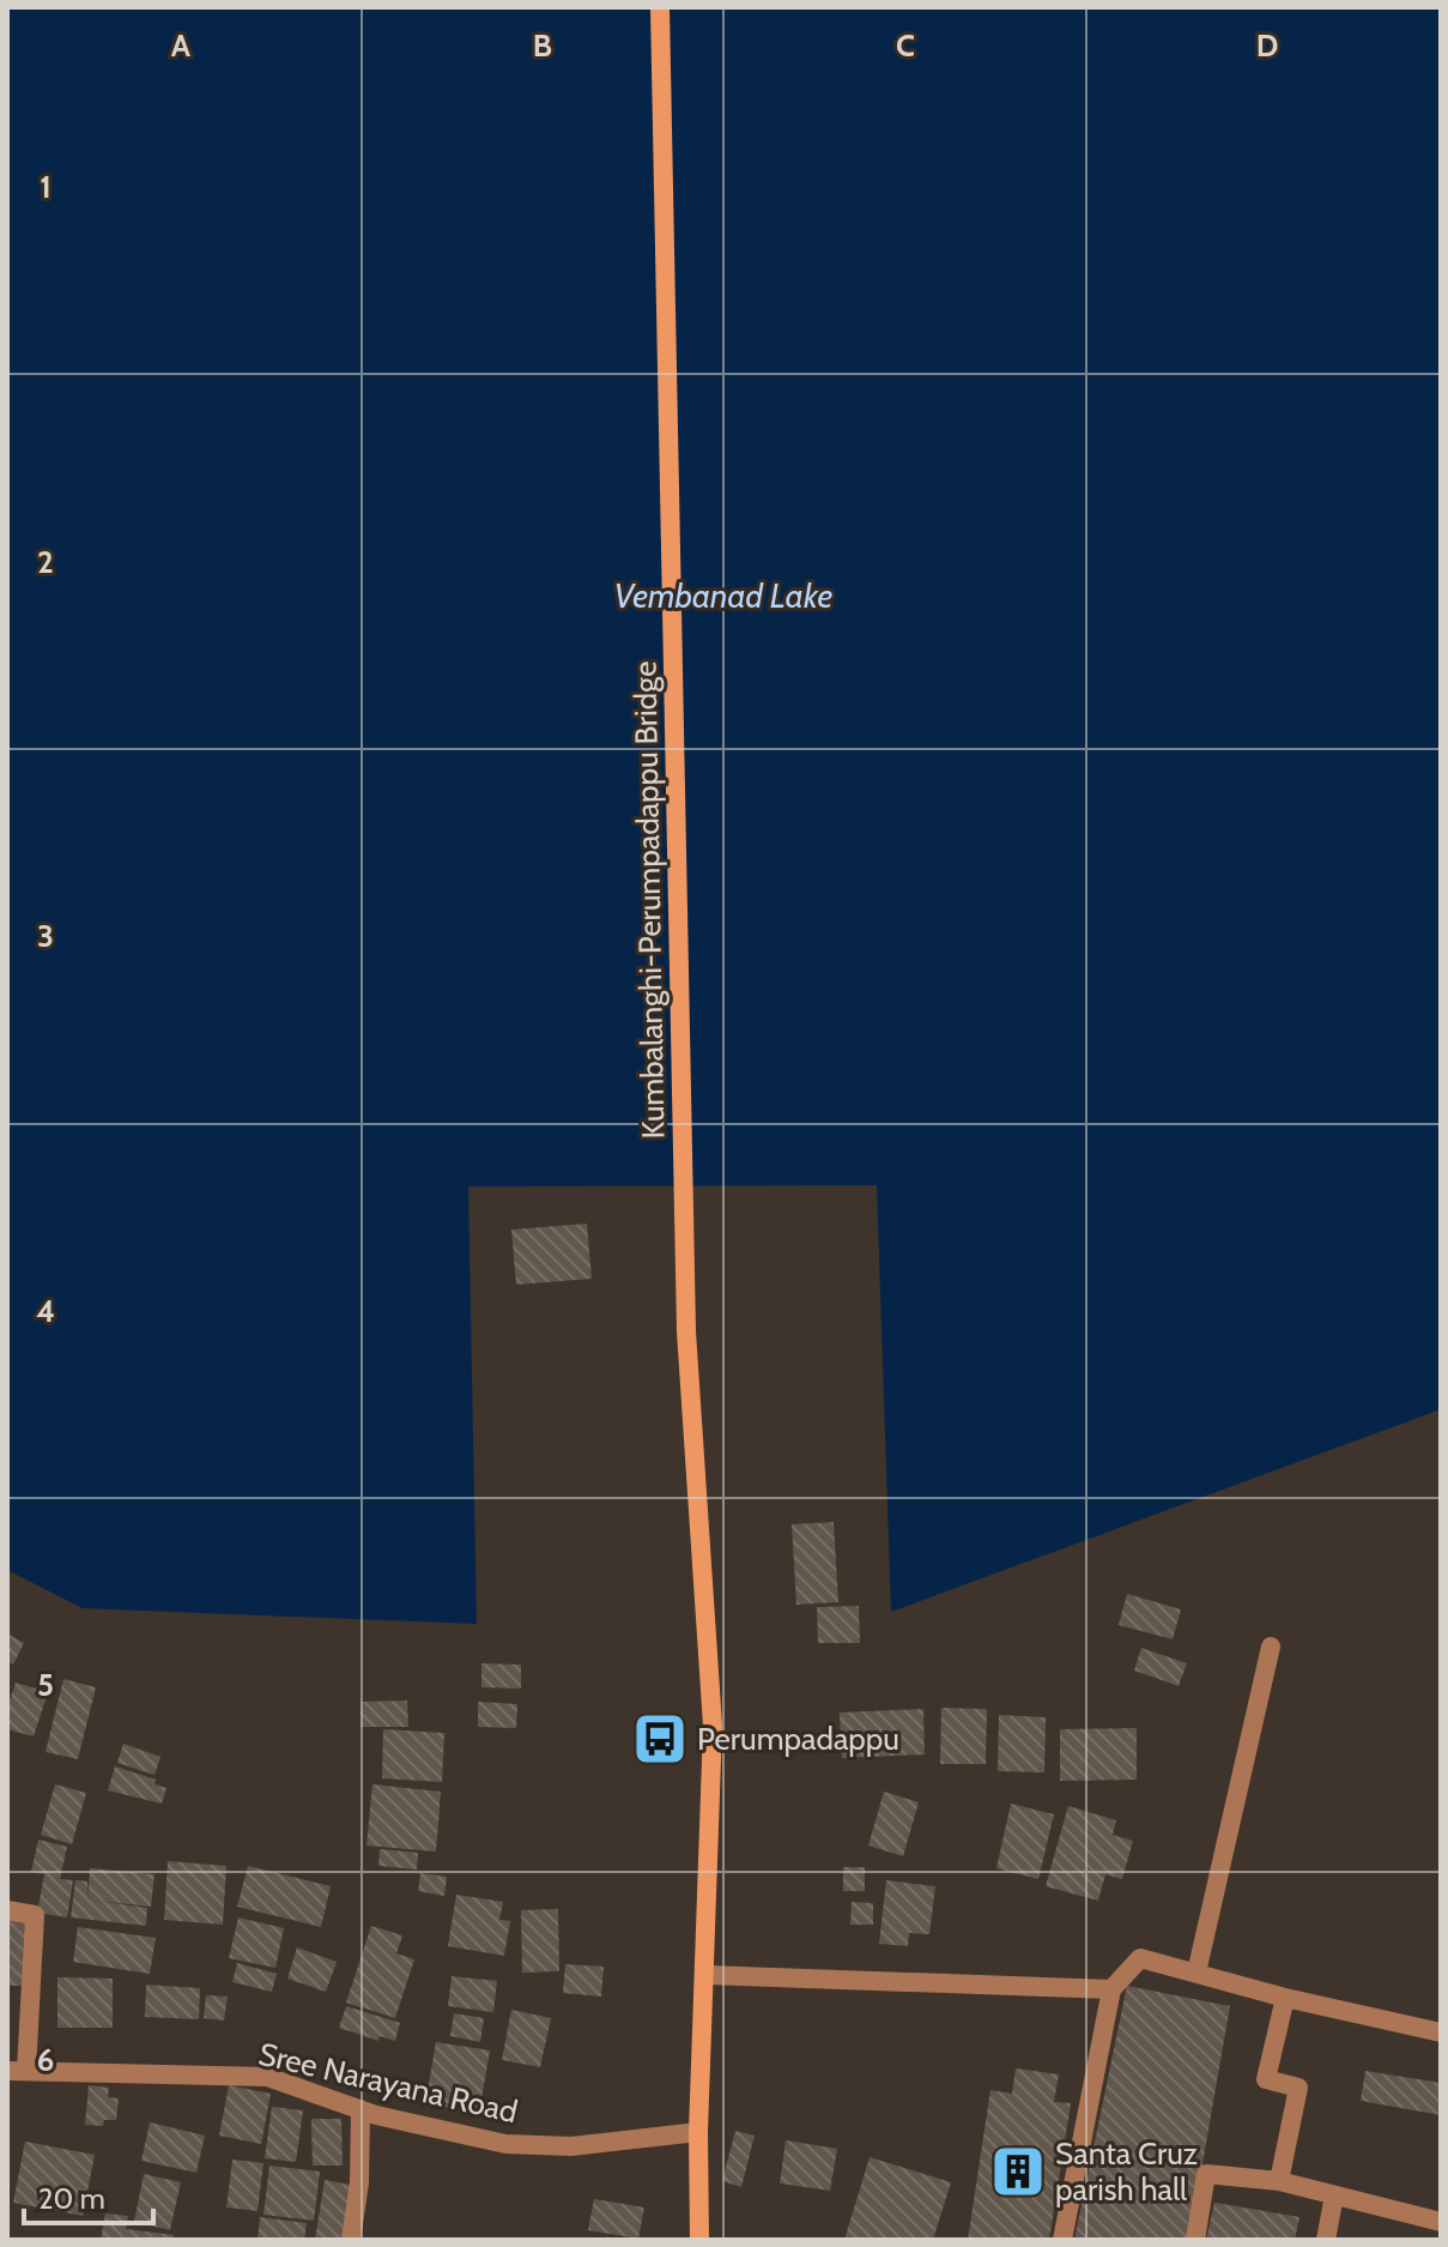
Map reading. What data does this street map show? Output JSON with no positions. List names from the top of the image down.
{
  "streets": {
    "main road": ["Kumbalanghi-Perumpadappu Bridge"],
    "street": ["Sree Narayana Road"]
  },
  "crossings": [
    ["Kumbalanghi-Perumpadappu Bridge", "Sree Narayana Road"]
  ],
  "water": ["Vembanad Lake"],
  "places": {
    "bus stop": ["Perumpadappu"],
    "building": ["Santa Cruz parish hall"]
  },
  "scale_bar": "20 m",
  "grid": {
    "columns": [
      "A",
      "B",
      "C",
      "D"
    ],
    "rows": [
      "1",
      "2",
      "3",
      "4",
      "5",
      "6"
    ]
  }
}
